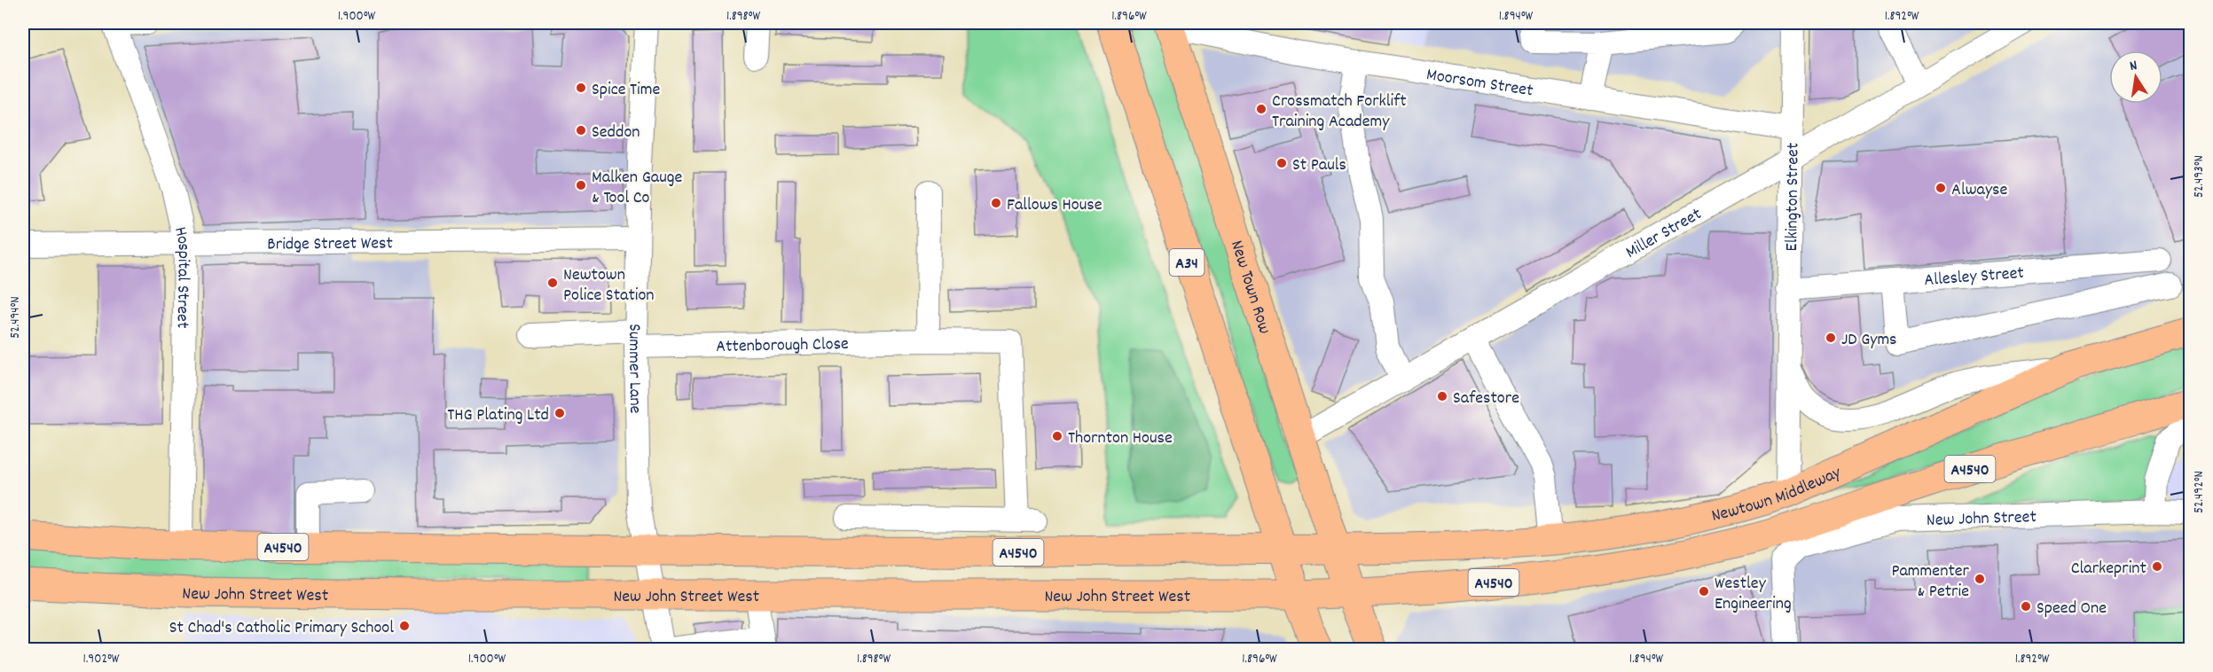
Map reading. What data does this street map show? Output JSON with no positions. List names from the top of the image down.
{
  "streets": {
    "highway": [
      "A34",
      "New Town Row",
      "A4540",
      "Newtown Middleway",
      "New John Street West"
    ],
    "street": [
      "Moorsom Street",
      "Elkington Street",
      "Miller Street",
      "Bridge Street West",
      "Allesley Street",
      "Hospital Street",
      "Attenborough Close",
      "Summer Lane",
      "New John Street"
    ]
  },
  "crossings": [
    ["Moorsom Street", "Elkington Street"],
    ["Moorsom Street", "New Town Row"],
    ["Elkington Street", "Miller Street"],
    ["Elkington Street", "Allesley Street"],
    ["Elkington Street", "Newtown Middleway"],
    ["Miller Street", "New Town Row"],
    ["Bridge Street West", "Hospital Street"],
    ["Bridge Street West", "Summer Lane"],
    ["A34", "A4540"],
    ["A34", "New John Street West"],
    ["Hospital Street", "A4540"],
    ["New Town Row", "A4540"],
    ["New Town Row", "Newtown Middleway"],
    ["New Town Row", "New John Street West"],
    ["Attenborough Close", "Summer Lane"],
    ["Summer Lane", "A4540"],
    ["Summer Lane", "New John Street West"],
    ["A4540", "Newtown Middleway"],
    ["Newtown Middleway", "New John Street West"]
  ],
  "places": [
    "Spice Time",
    "Crossmatch Forklift Training Academy",
    "Seddon",
    "St Pauls",
    "Malken Gauge & Tool Co",
    "Alwayse",
    "Fallows House",
    "Newtown Police Station",
    "JD Gyms",
    "Safestore",
    "THG Plating Ltd",
    "Thornton House",
    "Clarkeprint",
    "Pammenter & Petrie",
    "Westley Engineering",
    "Speed One",
    "St Chad's Catholic Primary School"
  ],
  "north": "top",
  "coordinates": [
    "1.900°W",
    "1.898°W",
    "1.896°W",
    "1.894°W",
    "1.892°W",
    "52.493°N",
    "52.494°N",
    "52.492°N",
    "1.902°W"
  ]
}
